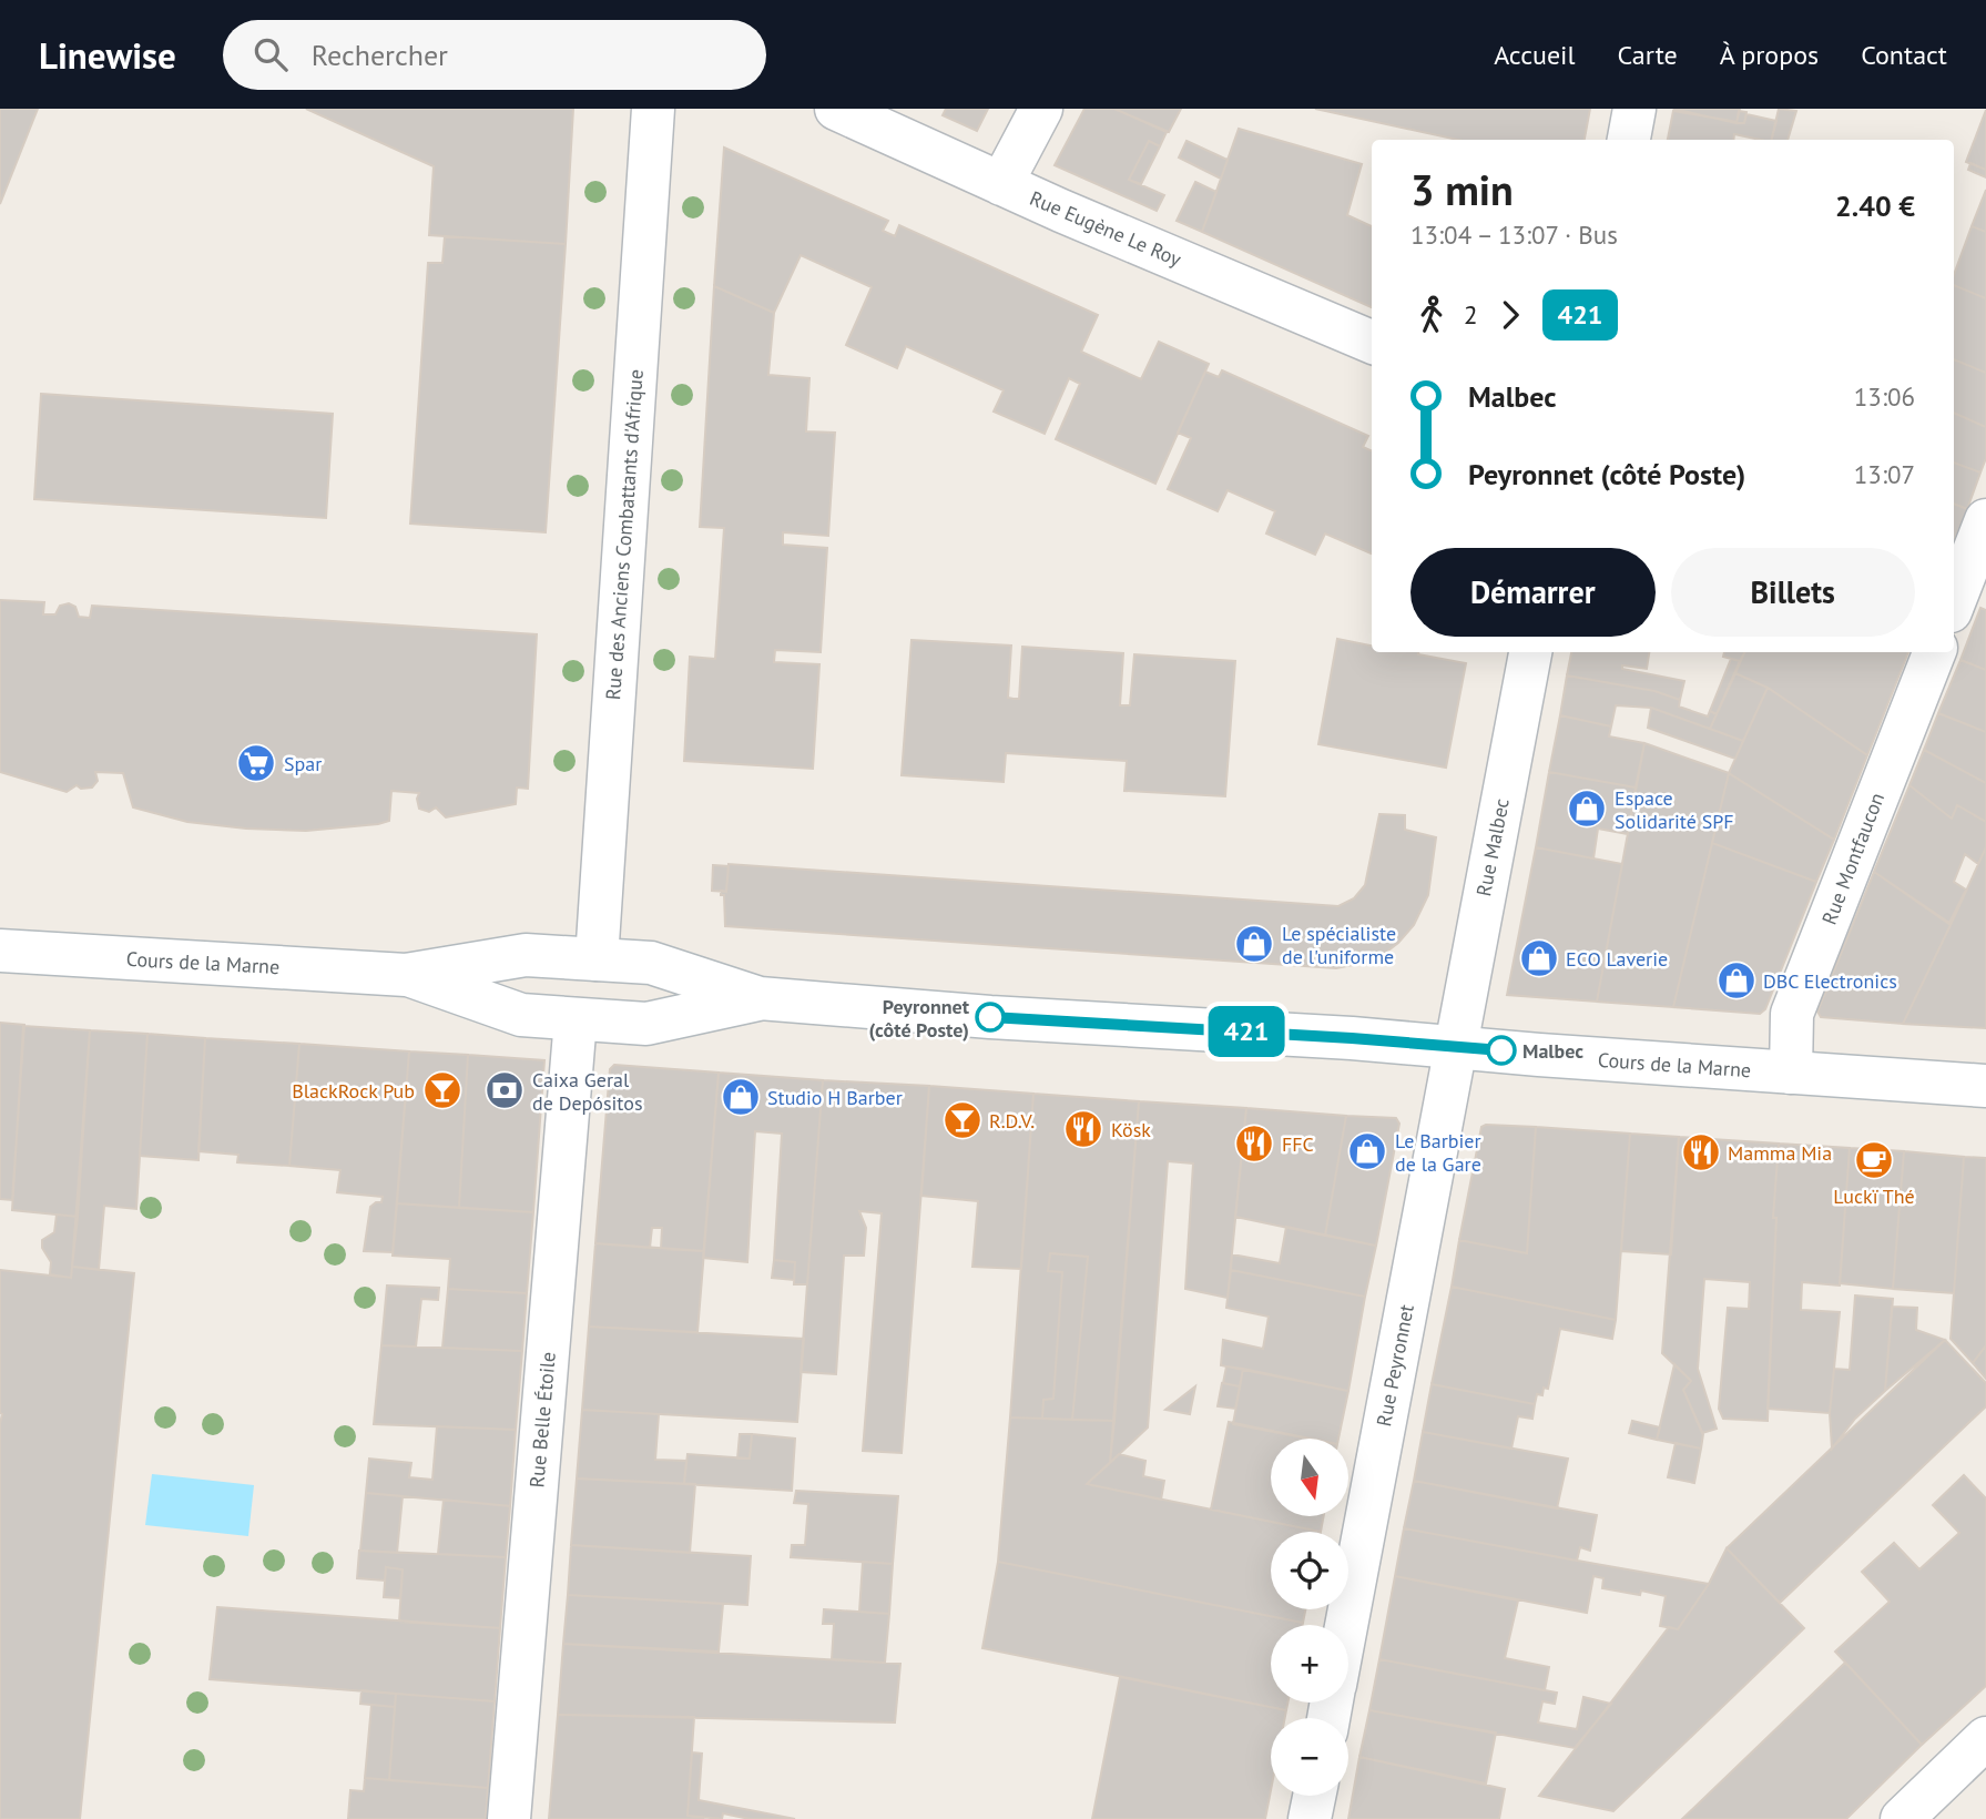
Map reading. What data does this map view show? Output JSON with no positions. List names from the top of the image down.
{
  "streets": {
    "street": [
      "Rue Eugène Le Roy",
      "Rue des Anciens Combattants d'Afrique",
      "Rue Malbec",
      "Rue Montfaucon",
      "Cours de la Marne",
      "Rue Peyronnet",
      "Rue Belle Étoile"
    ]
  },
  "crossings": [
    ["Rue des Anciens Combattants d'Afrique", "Cours de la Marne"],
    ["Rue Malbec", "Cours de la Marne"],
    ["Rue Malbec", "Rue Peyronnet"],
    ["Rue Montfaucon", "Cours de la Marne"],
    ["Cours de la Marne", "Rue Peyronnet"],
    ["Cours de la Marne", "Rue Belle Étoile"]
  ],
  "places": {
    "supermarket": ["Spar"],
    "shop": [
      "Espace Solidarité SPF",
      "Le spécialiste de l'uniforme",
      "ECO Laverie",
      "DBC Electronics",
      "Studio H Barber",
      "Le Barbier de la Gare"
    ],
    "other": ["Peyronnet (côté Poste)", "Malbec"],
    "bar": ["BlackRock Pub", "R.D.V."],
    "bank": ["Caixa Geral de Depósitos"],
    "restaurant": ["Kösk", "FFC", "Mamma Mia"],
    "cafe": ["Luckï Thé"]
  },
  "lines": ["bus line 421"],
  "north": "bottom",
  "page": {
    "header": "Linewise",
    "search": "Rechercher",
    "nav": [
      "Accueil",
      "Carte",
      "À propos",
      "Contact"
    ],
    "on_map": "421",
    "heading": ["3 min", "13:04 – 13:07 · Bus", "2.40 €"],
    "legs": ["2", "421"],
    "list": [
      {
        "name": "Malbec",
        "value": "13:06"
      },
      {
        "name": "Peyronnet (côté Poste)",
        "value": "13:07"
      }
    ],
    "buttons": ["Démarrer", "Billets"],
    "map_buttons": ["+", "−"]
  }
}
